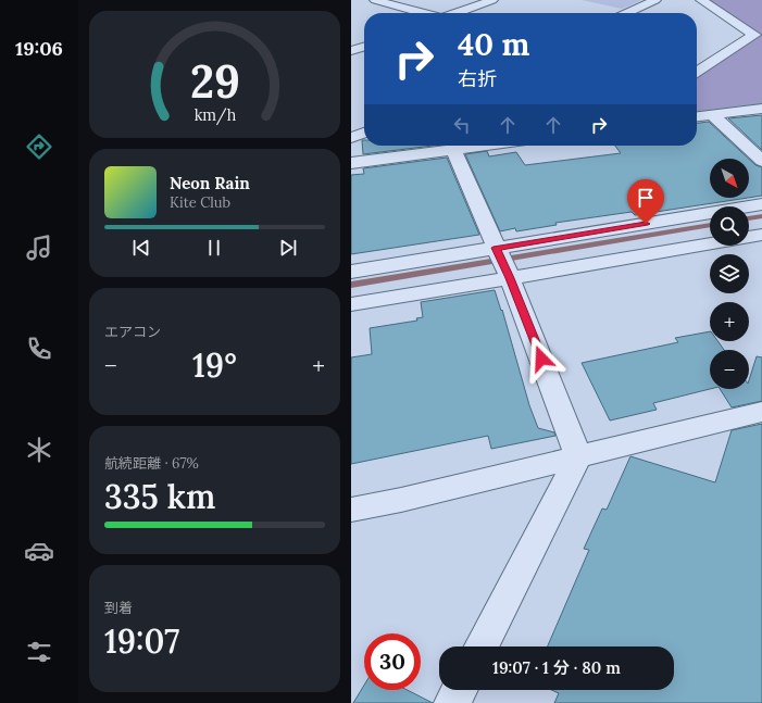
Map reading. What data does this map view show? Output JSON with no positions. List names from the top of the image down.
{
  "north": "bottom right",
  "page": {
    "tabs": "19:06",
    "turn": ["40 m", "右折"],
    "map_buttons": ["+", "−"],
    "song": ["Neon Rain", "Kite Club"],
    "tile": [
      "エアコン",
      ["航続距離 · 67%", "335 km"],
      ["到着", "19:07"]
    ],
    "heat": ["−", "19°", "+"],
    "limit": "30",
    "trip": "19:07 · 1 分 · 80 m",
    "gauge": ["29", "km/h"]
  }
}
